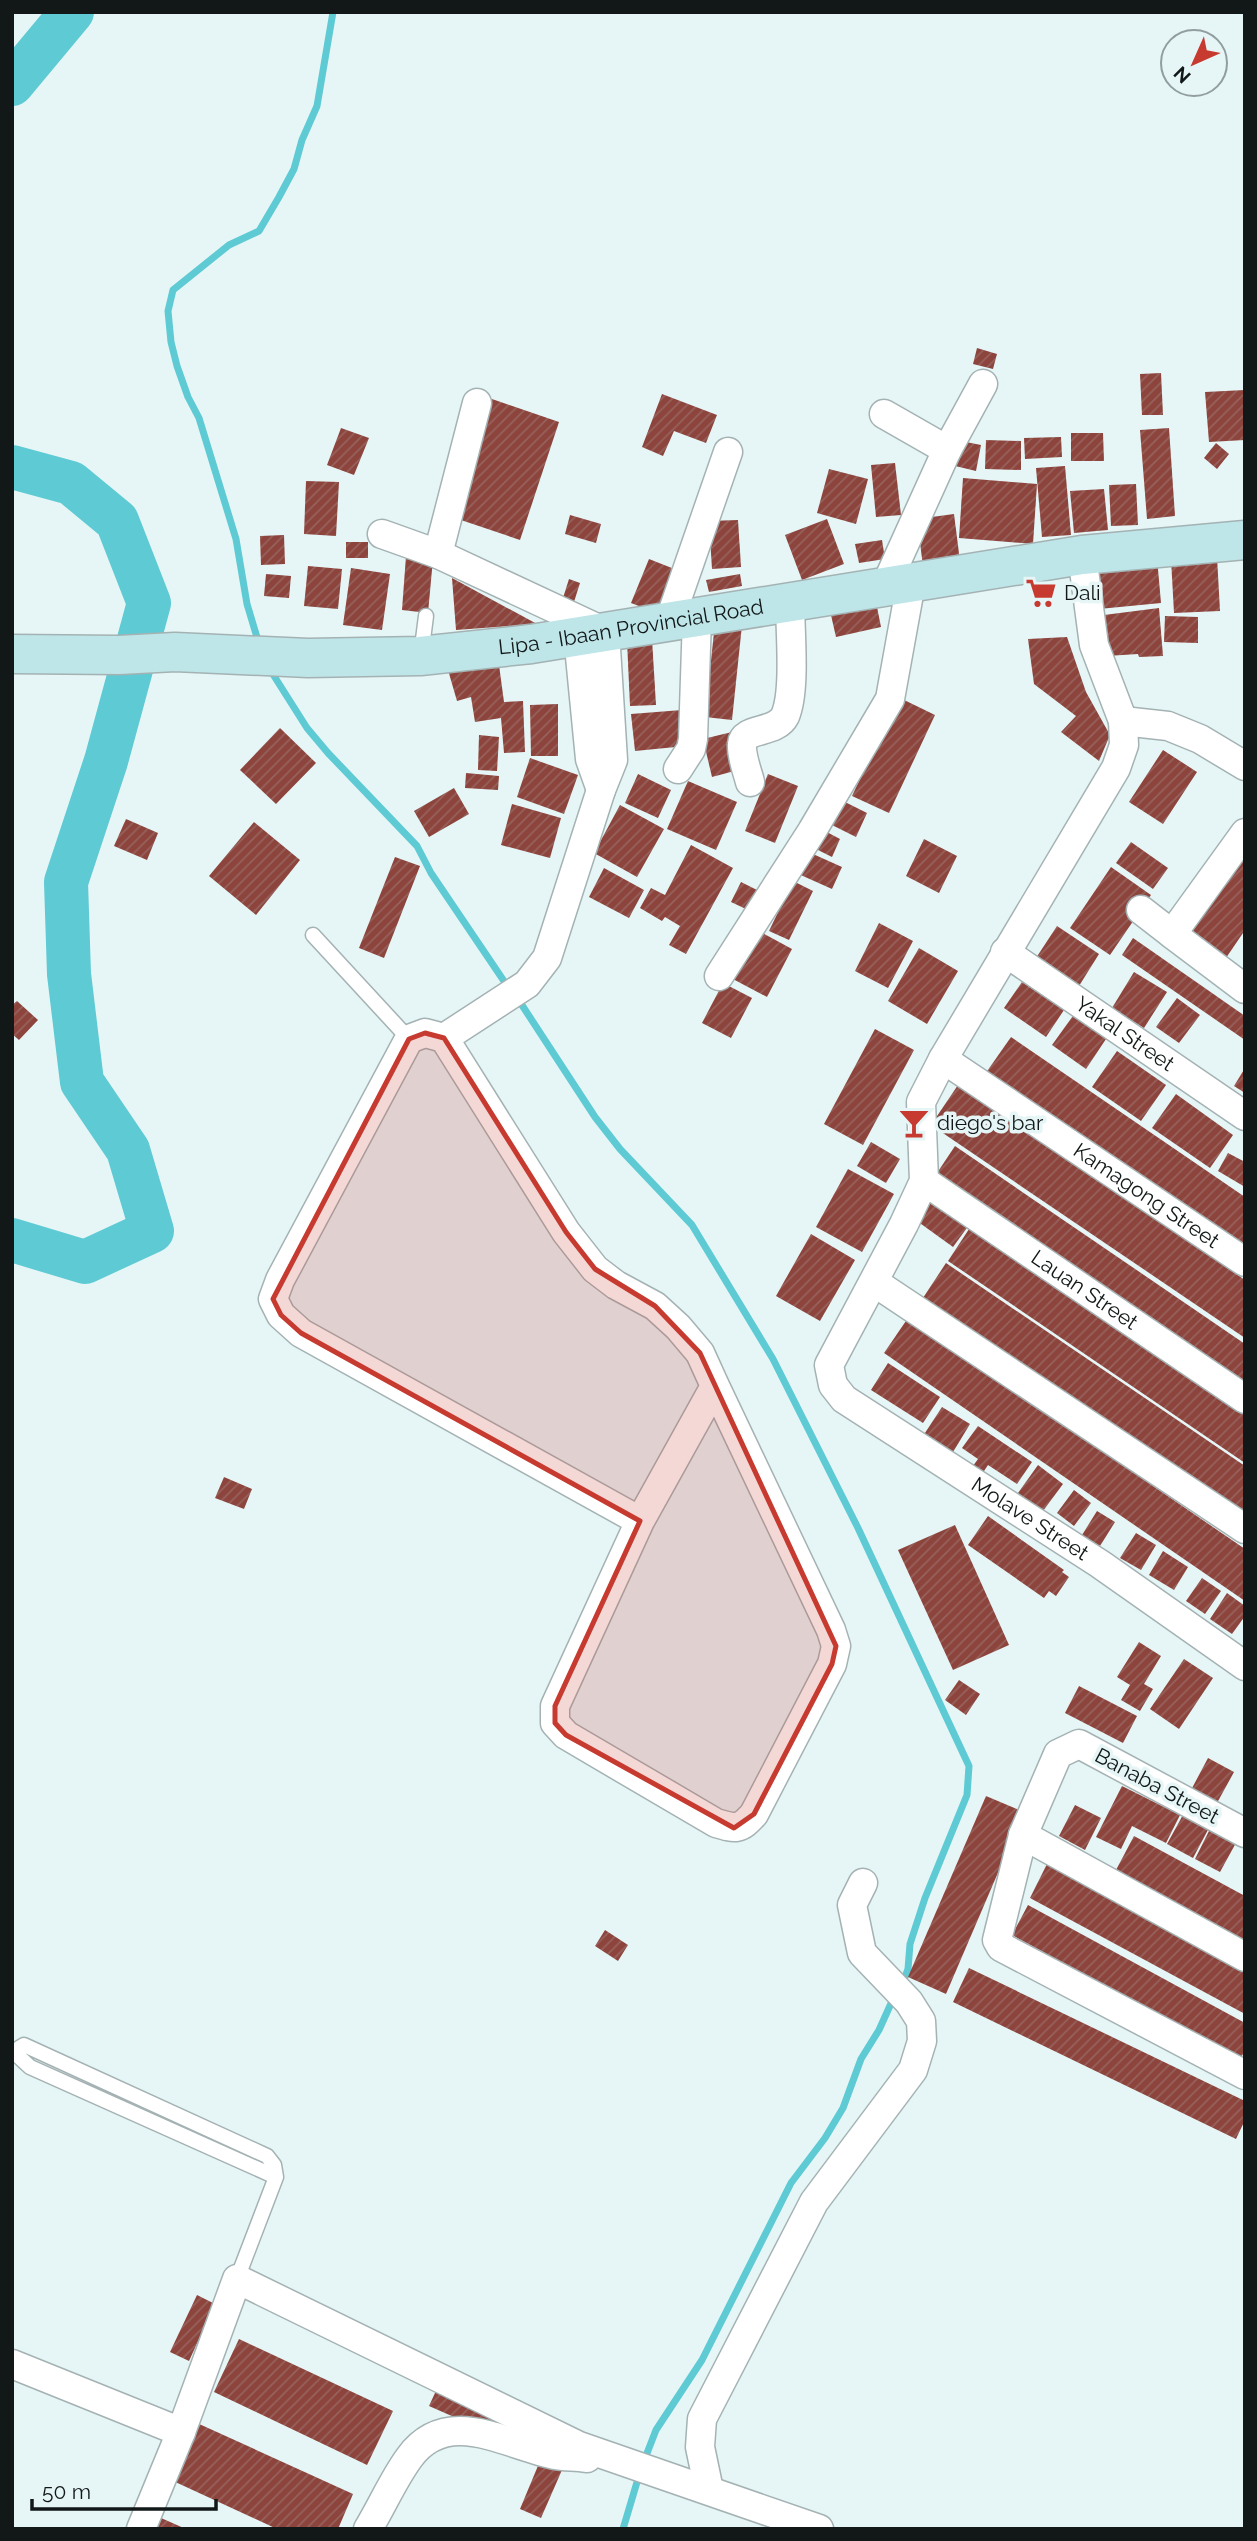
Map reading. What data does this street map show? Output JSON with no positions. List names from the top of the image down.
{
  "streets": {
    "main road": ["Lipa - Ibaan Provincial Road"],
    "street": [
      "Yakal Street",
      "Kamagong Street",
      "Lauan Street",
      "Molave Street",
      "Banaba Street"
    ]
  },
  "places": {
    "supermarket": ["Dali"],
    "bar": ["diego's bar"]
  },
  "scale_bar": "50 m",
  "north": "bottom left"
}
